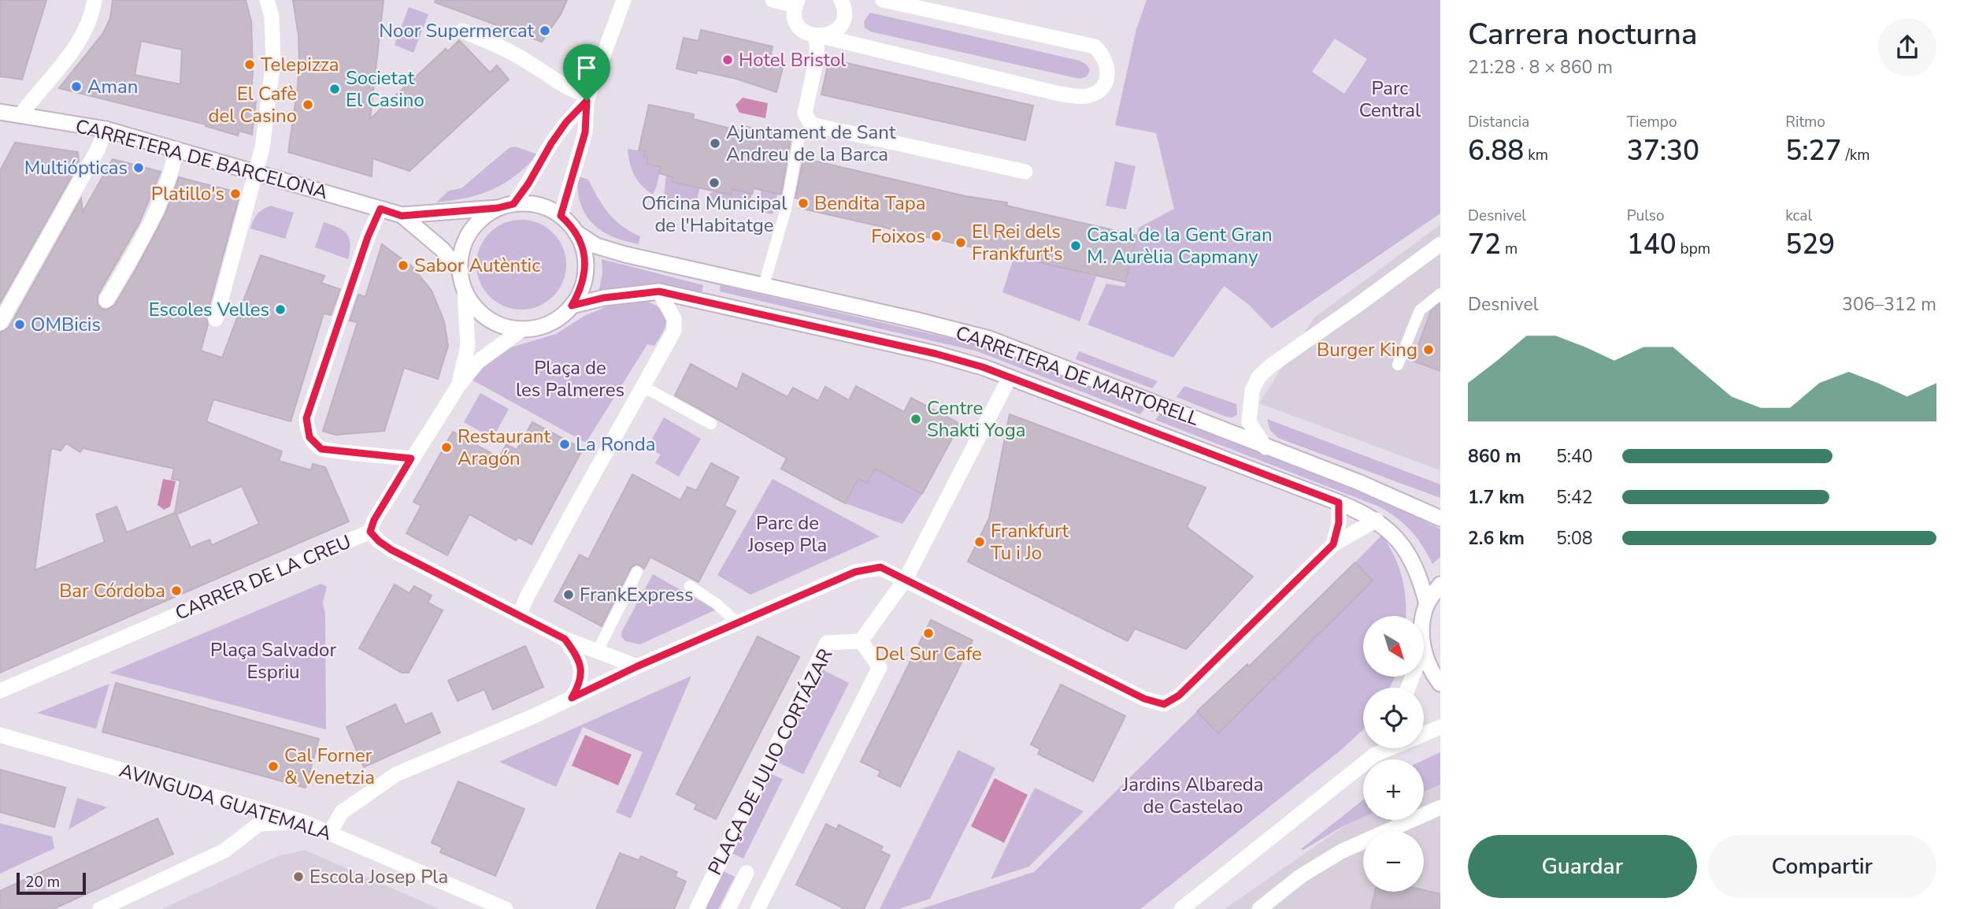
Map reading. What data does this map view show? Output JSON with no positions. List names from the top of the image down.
{
  "streets": {
    "street": [
      "CARRETERA DE BARCELONA",
      "CARRETERA DE MARTORELL",
      "CARRER DE LA CREU",
      "PLAÇA DE JULIO CORTÁZAR",
      "AVINGUDA GUATEMALA"
    ]
  },
  "crossings": [
    ["CARRETERA DE BARCELONA", "CARRETERA DE MARTORELL"],
    ["CARRETERA DE BARCELONA", "CARRER DE LA CREU"],
    ["CARRETERA DE MARTORELL", "CARRER DE LA CREU"],
    ["CARRETERA DE MARTORELL", "PLAÇA DE JULIO CORTÁZAR"]
  ],
  "parks": [
    "Parc Central",
    "Plaça de les Palmeres",
    "Parc de Josep Pla",
    "Plaça Salvador Espriu",
    "Jardins Albareda de Castelao"
  ],
  "places": [
    "Noor Supermercat",
    "Hotel Bristol",
    "Telepizza",
    "Aman",
    "Societat El Casino",
    "El Cafè del Casino",
    "Ajuntament de Sant Andreu de la Barca",
    "Multiópticas",
    "Oficina Municipal de l'Habitatge",
    "Platillo's",
    "Bendita Tapa",
    "Foixos",
    "El Rei dels Frankfurt's",
    "Casal de la Gent Gran M. Aurèlia Capmany",
    "Sabor Autèntic",
    "Escoles Velles",
    "OMBicis",
    "Burger King",
    "Centre Shakti Yoga",
    "La Ronda",
    "Restaurant Aragón",
    "Frankfurt Tu i Jo",
    "Bar Córdoba",
    "FrankExpress",
    "Del Sur Cafe",
    "Cal Forner & Venetzia",
    "Escola Josep Pla"
  ],
  "scale_bar": "20 m",
  "north": "bottom right",
  "page": {
    "heading": ["Carrera nocturna", "21:28 · 8 × 860 m"],
    "stats": [
      ["Distancia", "6.88 km"],
      ["Tiempo", "37:30"],
      ["Ritmo", "5:27 /km"],
      ["Desnivel", "72 m"],
      ["Pulso", "140 bpm"],
      ["kcal", "529"]
    ],
    "chart": ["Desnivel", "306–312 m"],
    "list": [
      {
        "name": "860 m",
        "note": "5:40"
      },
      {
        "name": "1.7 km",
        "note": "5:42"
      },
      {
        "name": "2.6 km",
        "note": "5:08"
      }
    ],
    "map_buttons": ["+", "−"],
    "buttons": ["Guardar", "Compartir"],
    "scale": "20 m"
  }
}
